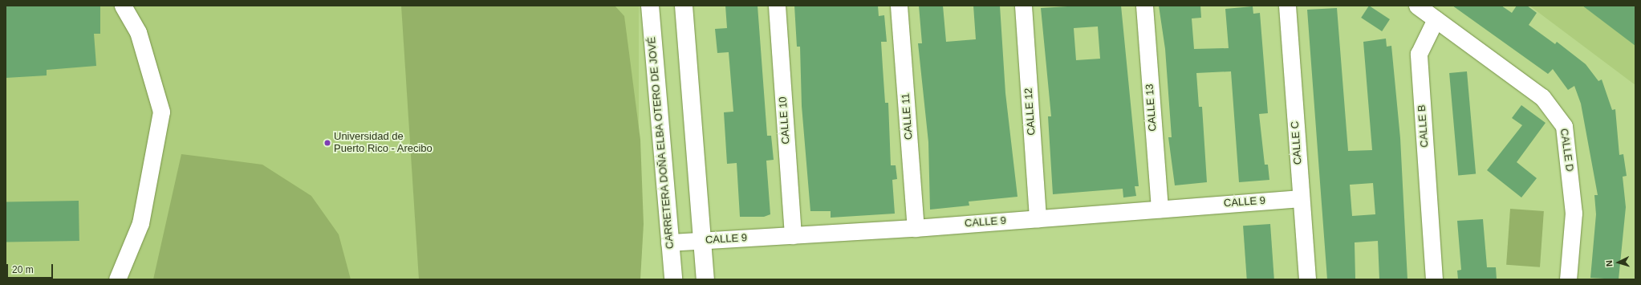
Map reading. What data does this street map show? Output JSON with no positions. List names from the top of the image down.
{
  "streets": {
    "street": [
      "CALLE 13",
      "CALLE 12",
      "CALLE 11",
      "CALLE 10",
      "CALLE B",
      "CARRETERA DOÑA ELBA OTERO DE JOVÉ",
      "CALLE C",
      "CALLE D",
      "CALLE 9"
    ]
  },
  "crossings": [
    ["CALLE 13", "CALLE 9"],
    ["CALLE 12", "CALLE 9"],
    ["CALLE 11", "CALLE 9"],
    ["CALLE 10", "CALLE 9"],
    ["CALLE B", "CALLE D"],
    ["CARRETERA DOÑA ELBA OTERO DE JOVÉ", "CALLE 9"],
    ["CALLE C", "CALLE 9"]
  ],
  "places": ["Universidad de Puerto Rico - Arecibo"],
  "scale_bar": "20 m",
  "north": "left"
}
